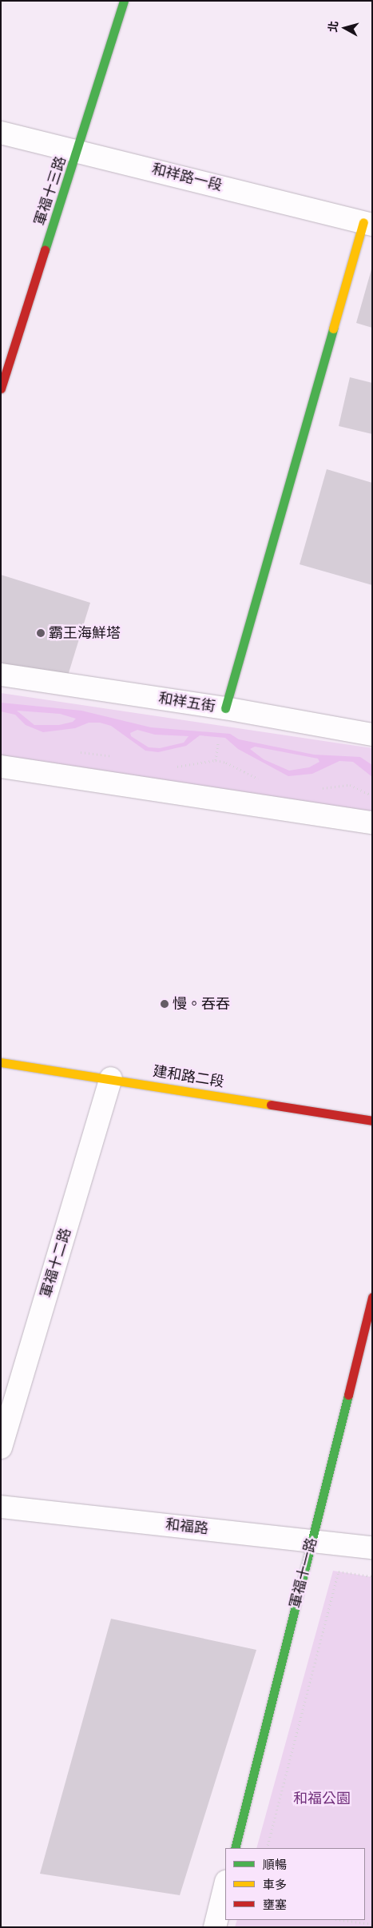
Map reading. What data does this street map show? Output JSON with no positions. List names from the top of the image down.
{
  "streets": {
    "street": [
      "和祥路一段",
      "軍福十三路",
      "和祥五街",
      "建和路二段",
      "軍福十二路",
      "和福路",
      "軍福十一路"
    ]
  },
  "crossings": [
    ["和祥路一段", "軍福十三路"],
    ["建和路二段", "軍福十二路"],
    ["和福路", "軍福十一路"]
  ],
  "parks": ["和福公園"],
  "places": ["霸王海鮮塔", "慢。吞吞"],
  "legend": ["順暢", "車多", "壅塞"],
  "north": "left"
}
